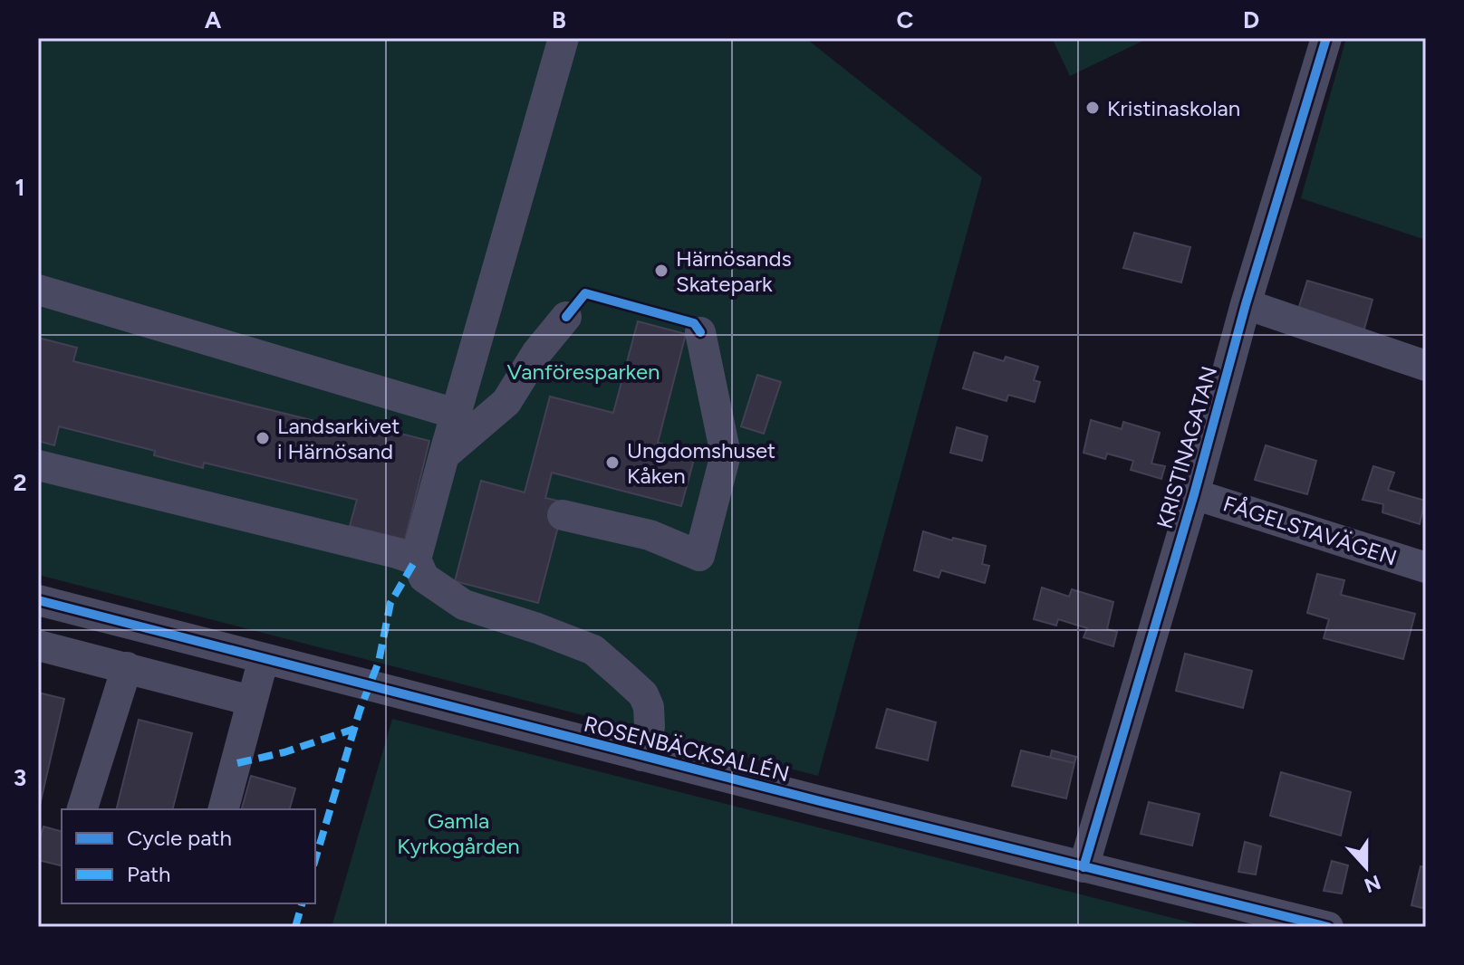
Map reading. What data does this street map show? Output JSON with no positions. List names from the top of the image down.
{
  "streets": {
    "street": ["KRISTINAGATAN", "FÅGELSTAVÄGEN", "ROSENBÄCKSALLÉN"]
  },
  "crossings": [
    ["KRISTINAGATAN", "FÅGELSTAVÄGEN"],
    ["KRISTINAGATAN", "ROSENBÄCKSALLÉN"]
  ],
  "parks": ["Vanföresparken", "Gamla Kyrkogården"],
  "places": [
    "Kristinaskolan",
    "Härnösands Skatepark",
    "Landsarkivet i Härnösand",
    "Ungdomshuset Kåken"
  ],
  "legend": ["Cycle path", "Path"],
  "north": "bottom",
  "grid": {
    "columns": [
      "A",
      "B",
      "C",
      "D"
    ],
    "rows": ["1", "2", "3"]
  }
}
